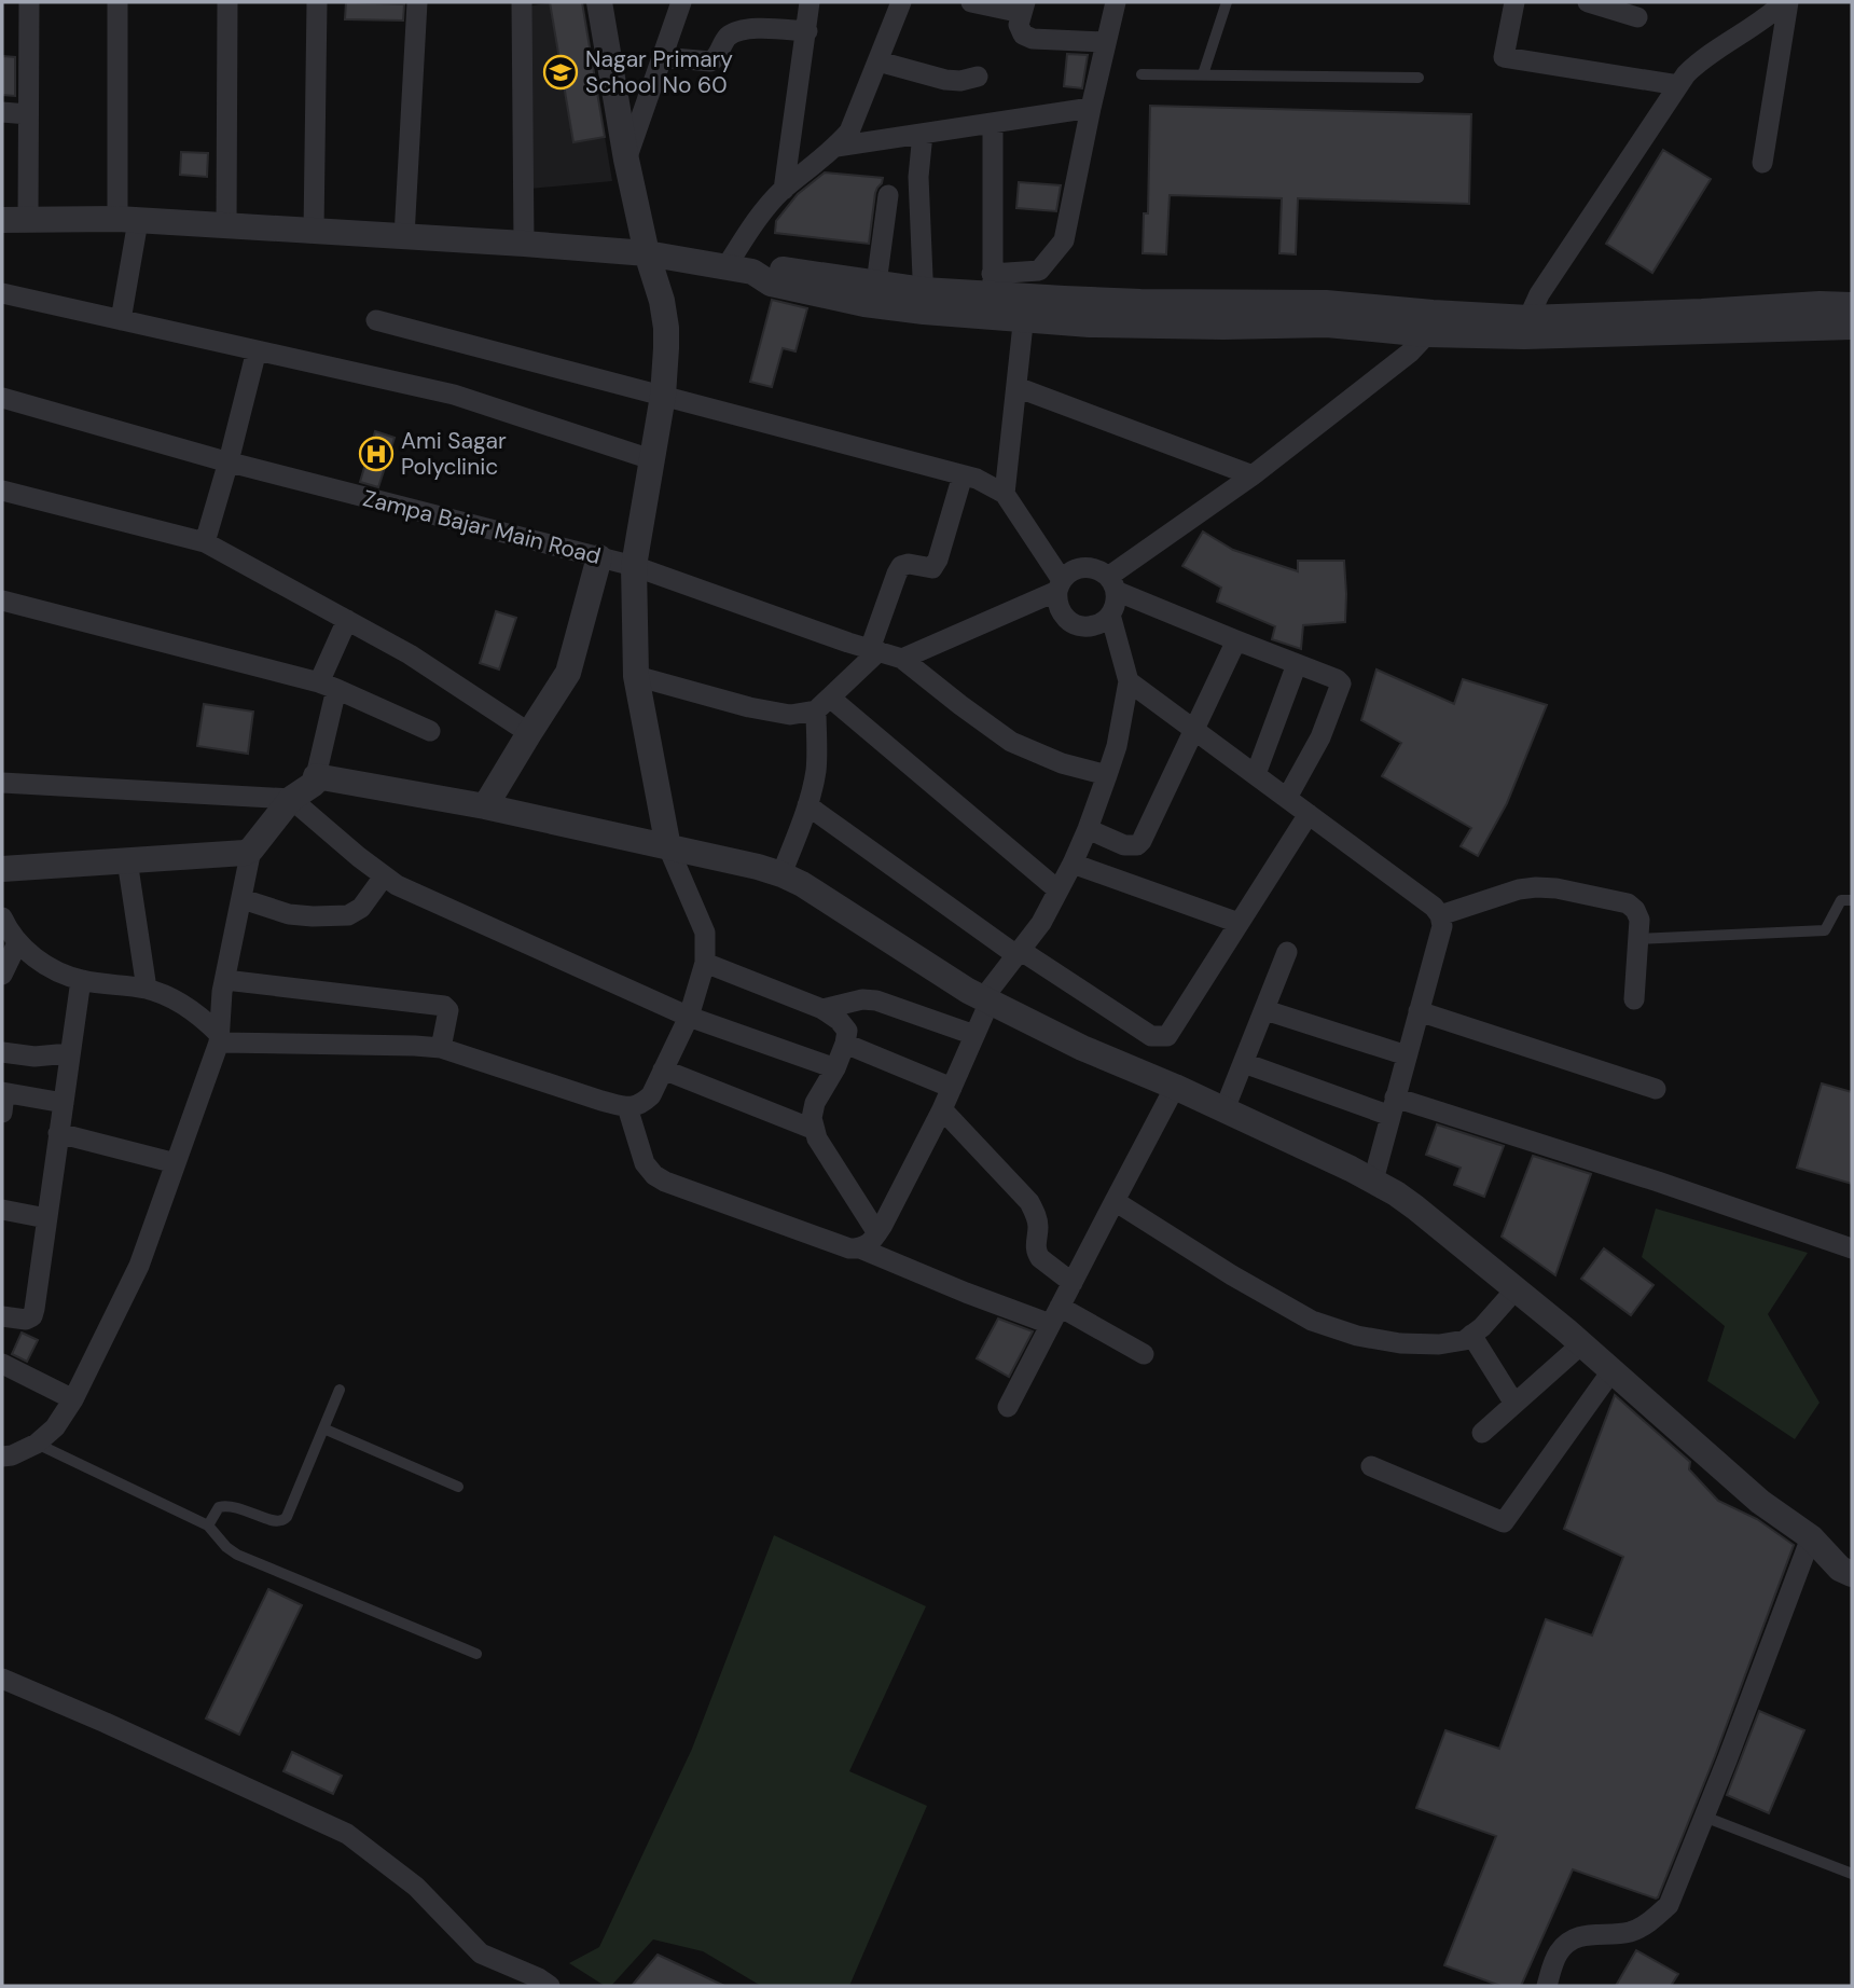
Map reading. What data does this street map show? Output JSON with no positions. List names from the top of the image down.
{
  "streets": {
    "street": ["Zampa Bajar Main Road"]
  },
  "places": {
    "school or university": ["Nagar Primary School No 60"],
    "hospital": ["Ami Sagar Polyclinic"]
  }
}
